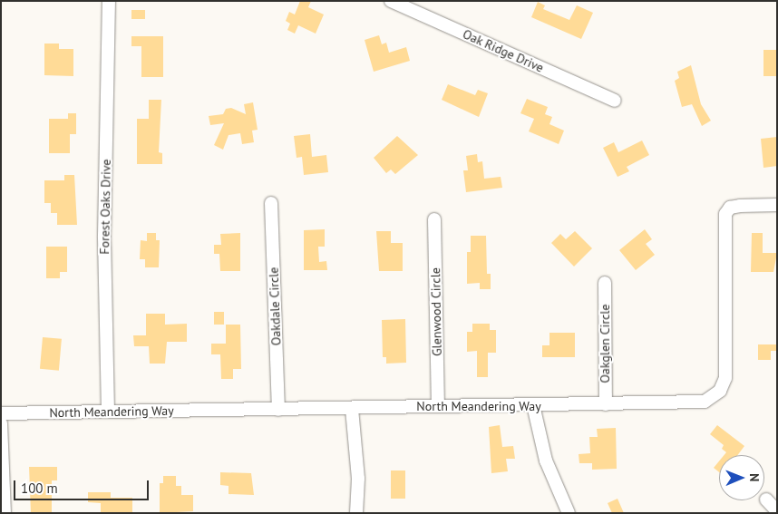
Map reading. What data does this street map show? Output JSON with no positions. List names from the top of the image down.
{
  "streets": {
    "street": [
      "Oak Ridge Drive",
      "Forest Oaks Drive",
      "Oakdale Circle",
      "Glenwood Circle",
      "Oakglen Circle",
      "North Meandering Way"
    ]
  },
  "crossings": [
    ["Forest Oaks Drive", "North Meandering Way"],
    ["Oakdale Circle", "North Meandering Way"],
    ["Glenwood Circle", "North Meandering Way"],
    ["Oakglen Circle", "North Meandering Way"]
  ],
  "scale_bar": "100 m",
  "north": "right"
}
